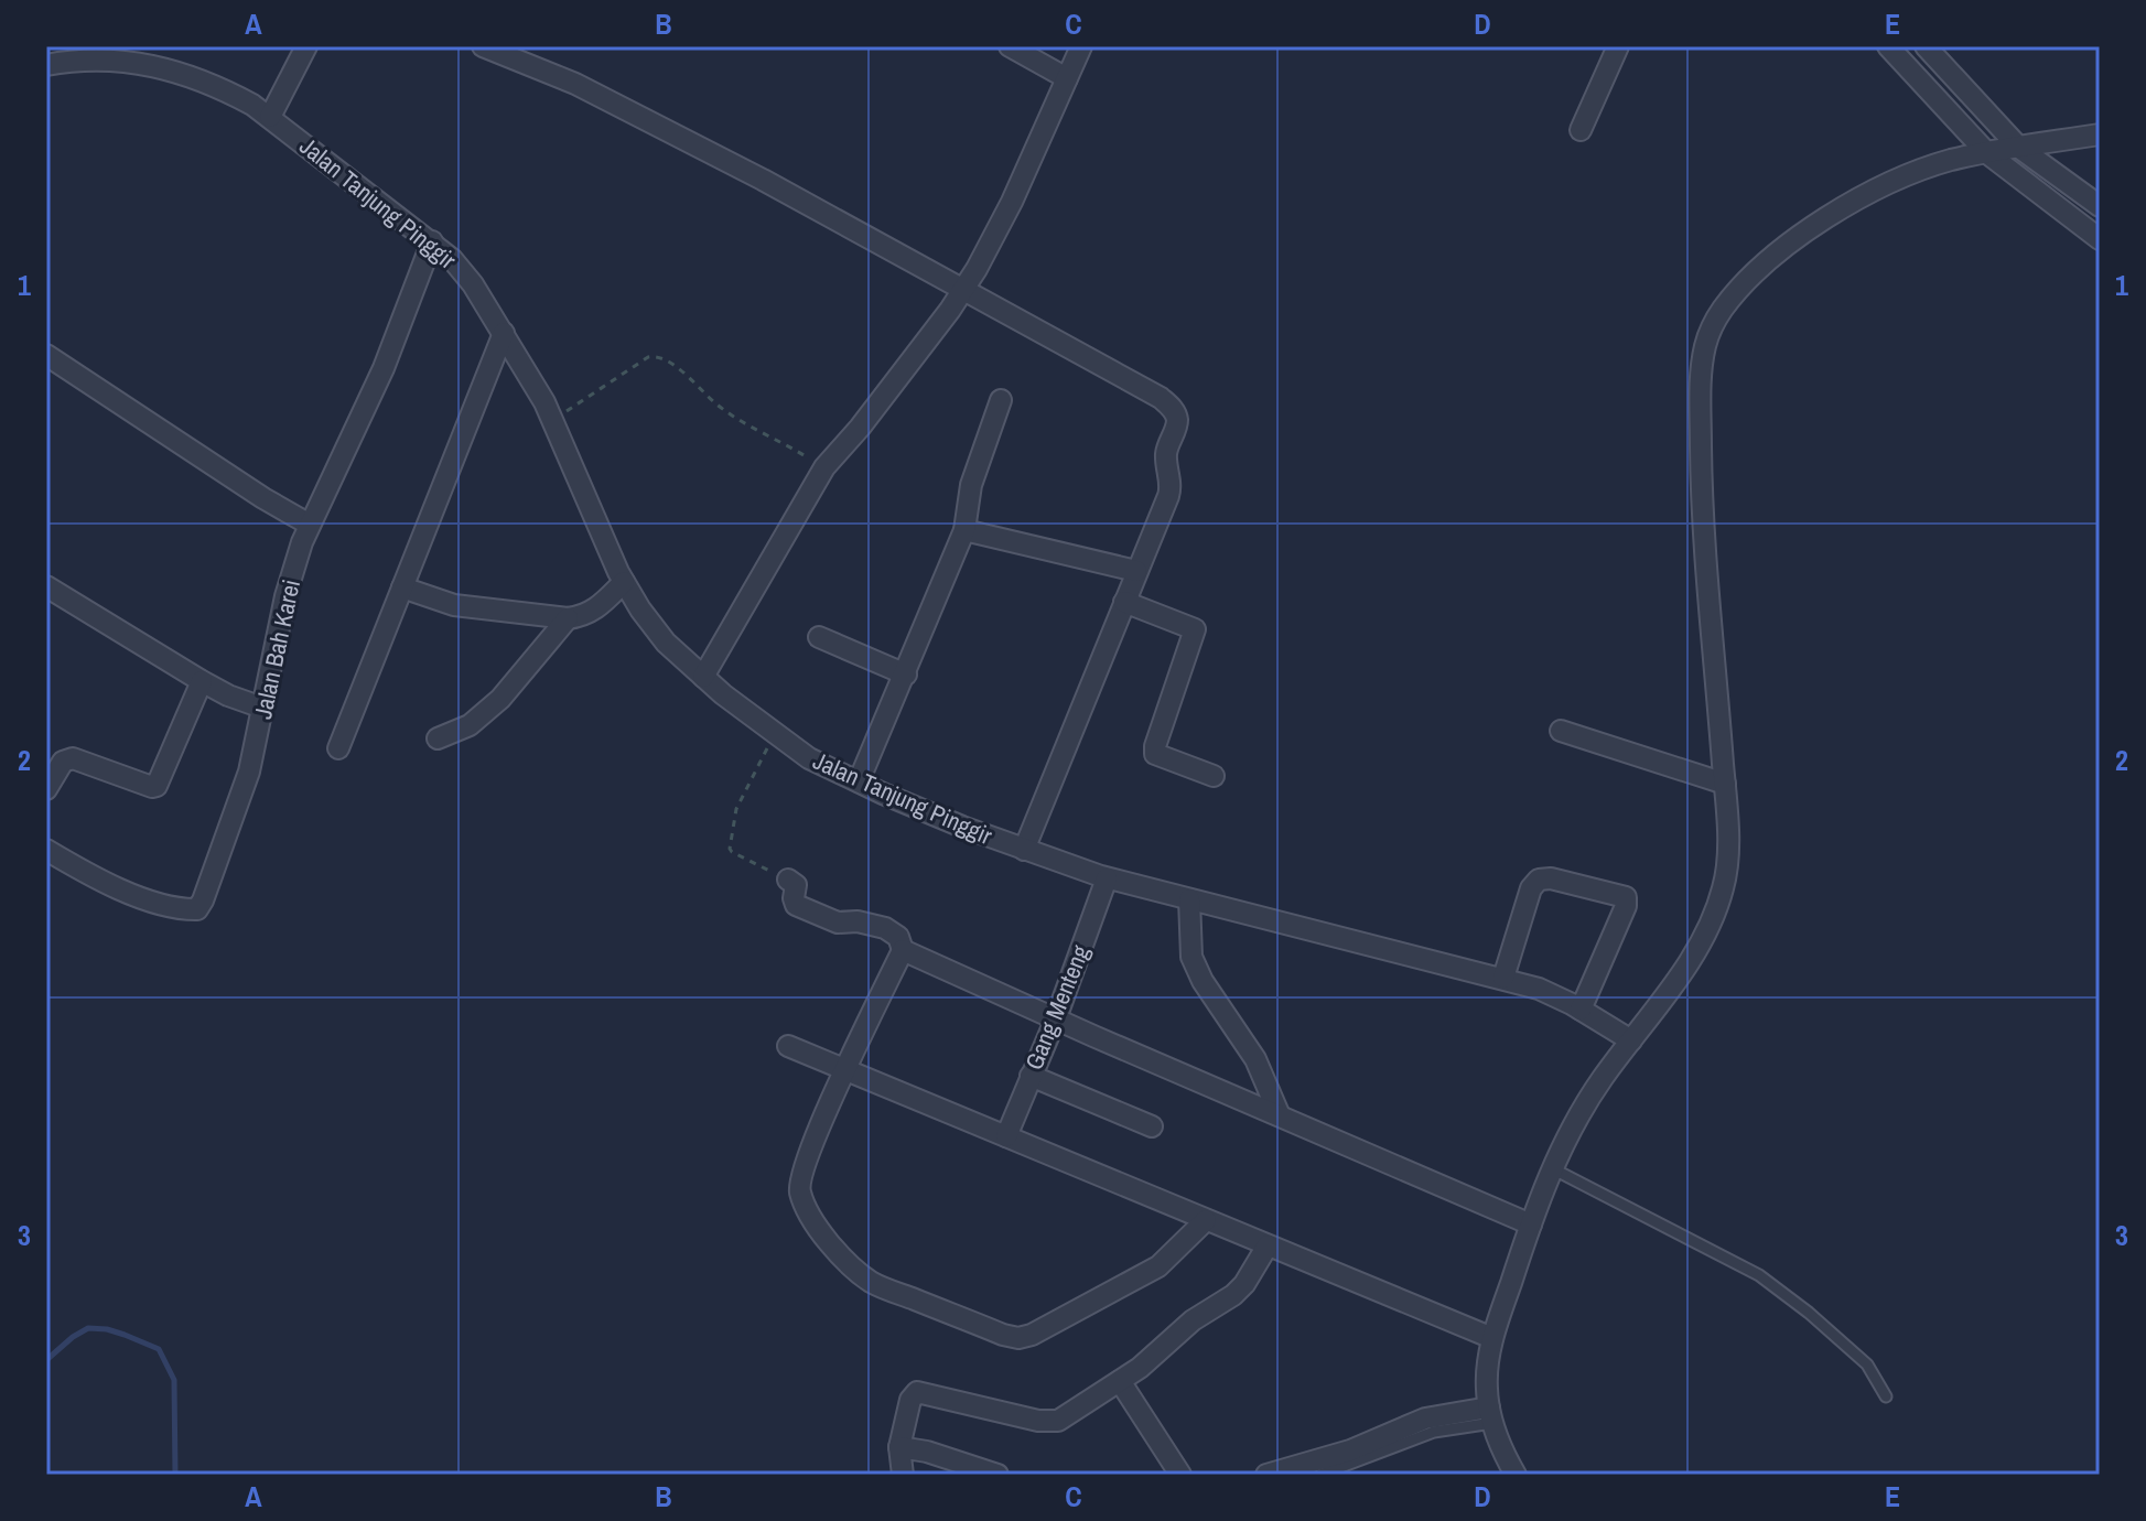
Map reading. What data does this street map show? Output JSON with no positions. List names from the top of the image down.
{
  "streets": {
    "street": ["Jalan Tanjung Pinggir", "Jalan Bah Karei", "Gang Menteng"]
  },
  "crossings": [
    ["Jalan Tanjung Pinggir", "Jalan Bah Karei"],
    ["Jalan Tanjung Pinggir", "Gang Menteng"]
  ],
  "grid": {
    "columns": [
      "A",
      "B",
      "C",
      "D",
      "E"
    ],
    "rows": ["1", "2", "3"]
  }
}
